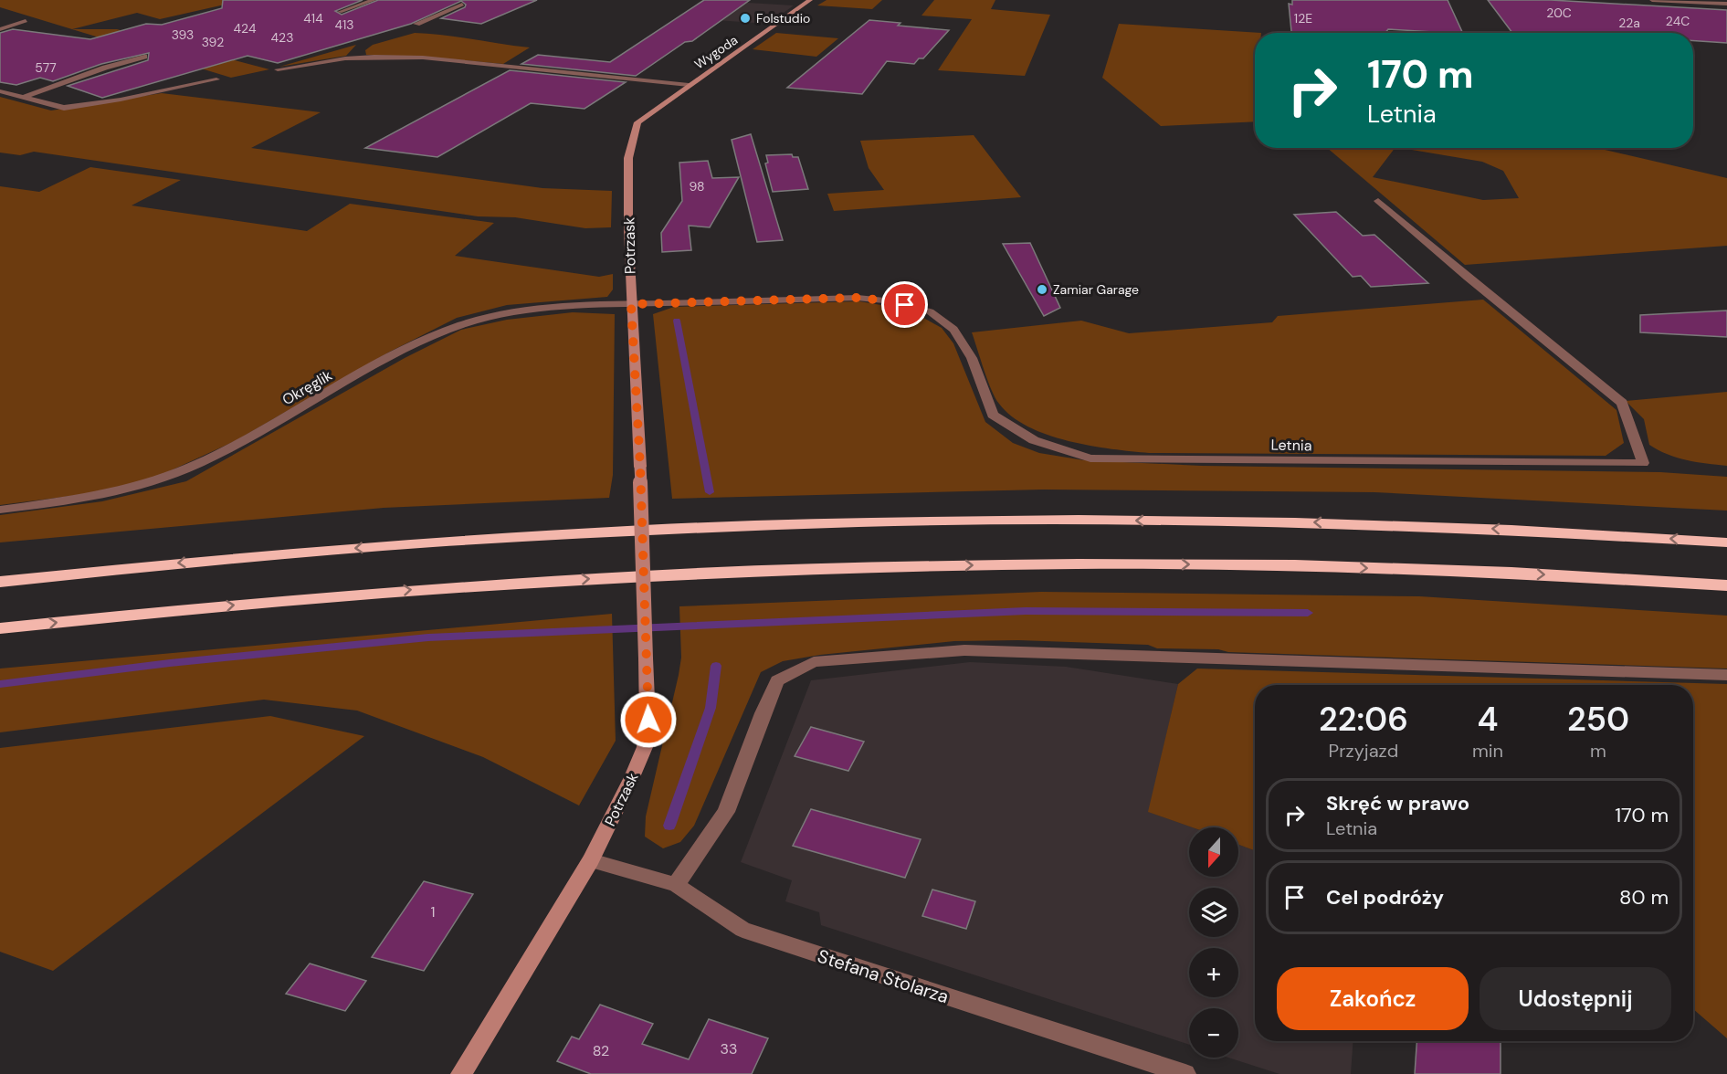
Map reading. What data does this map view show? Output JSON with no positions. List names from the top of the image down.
{
  "streets": {
    "street": [
      "Wygoda",
      "Potrzask",
      "Okręglik",
      "Letnia",
      "Stefana Stolarza"
    ]
  },
  "crossings": [
    ["Wygoda", "Potrzask"],
    ["Potrzask", "Okręglik"],
    ["Potrzask", "Letnia"],
    ["Potrzask", "Stefana Stolarza"],
    ["Okręglik", "Letnia"]
  ],
  "places": ["Folstudio", "Zamiar Garage"],
  "house_numbers": [
    "20C",
    "414",
    "12E",
    "24C",
    "22a",
    "413",
    "424",
    "393",
    "423",
    "392",
    "577",
    "98",
    "1",
    "33",
    "82"
  ],
  "north": "bottom",
  "page": {
    "turn": ["170 m", "Letnia"],
    "eta": [
      "22:06",
      "Przyjazd",
      "4",
      "min",
      "250",
      "m"
    ],
    "list": [
      {
        "name": "Skręć w prawo",
        "note": "Letnia",
        "value": "170 m"
      },
      {
        "name": "Cel podróży",
        "value": "80 m"
      }
    ],
    "map_buttons": ["+", "−"],
    "buttons": ["Zakończ", "Udostępnij"]
  }
}
